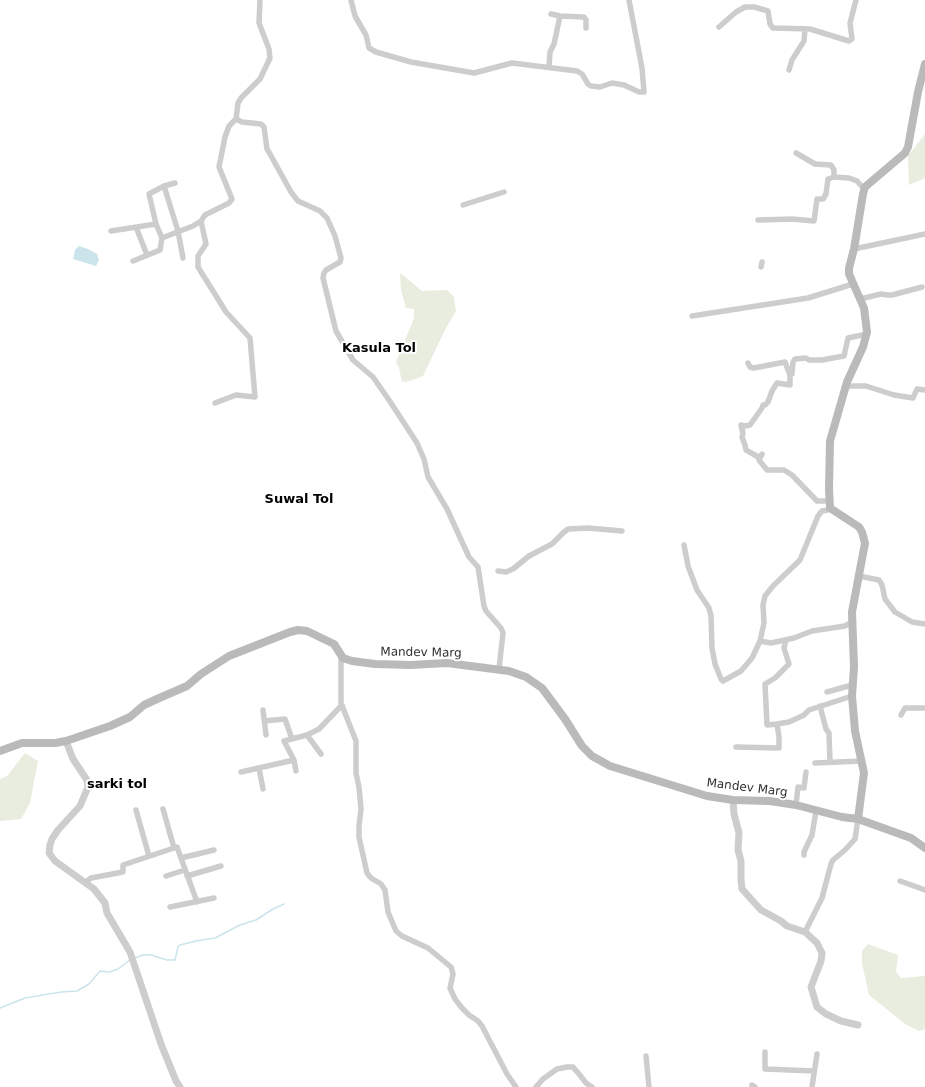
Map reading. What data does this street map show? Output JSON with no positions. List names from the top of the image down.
{
  "streets": {
    "main road": ["Mandev Marg"]
  },
  "districts": ["Kasula Tol", "Suwal Tol", "sarki tol"]
}
